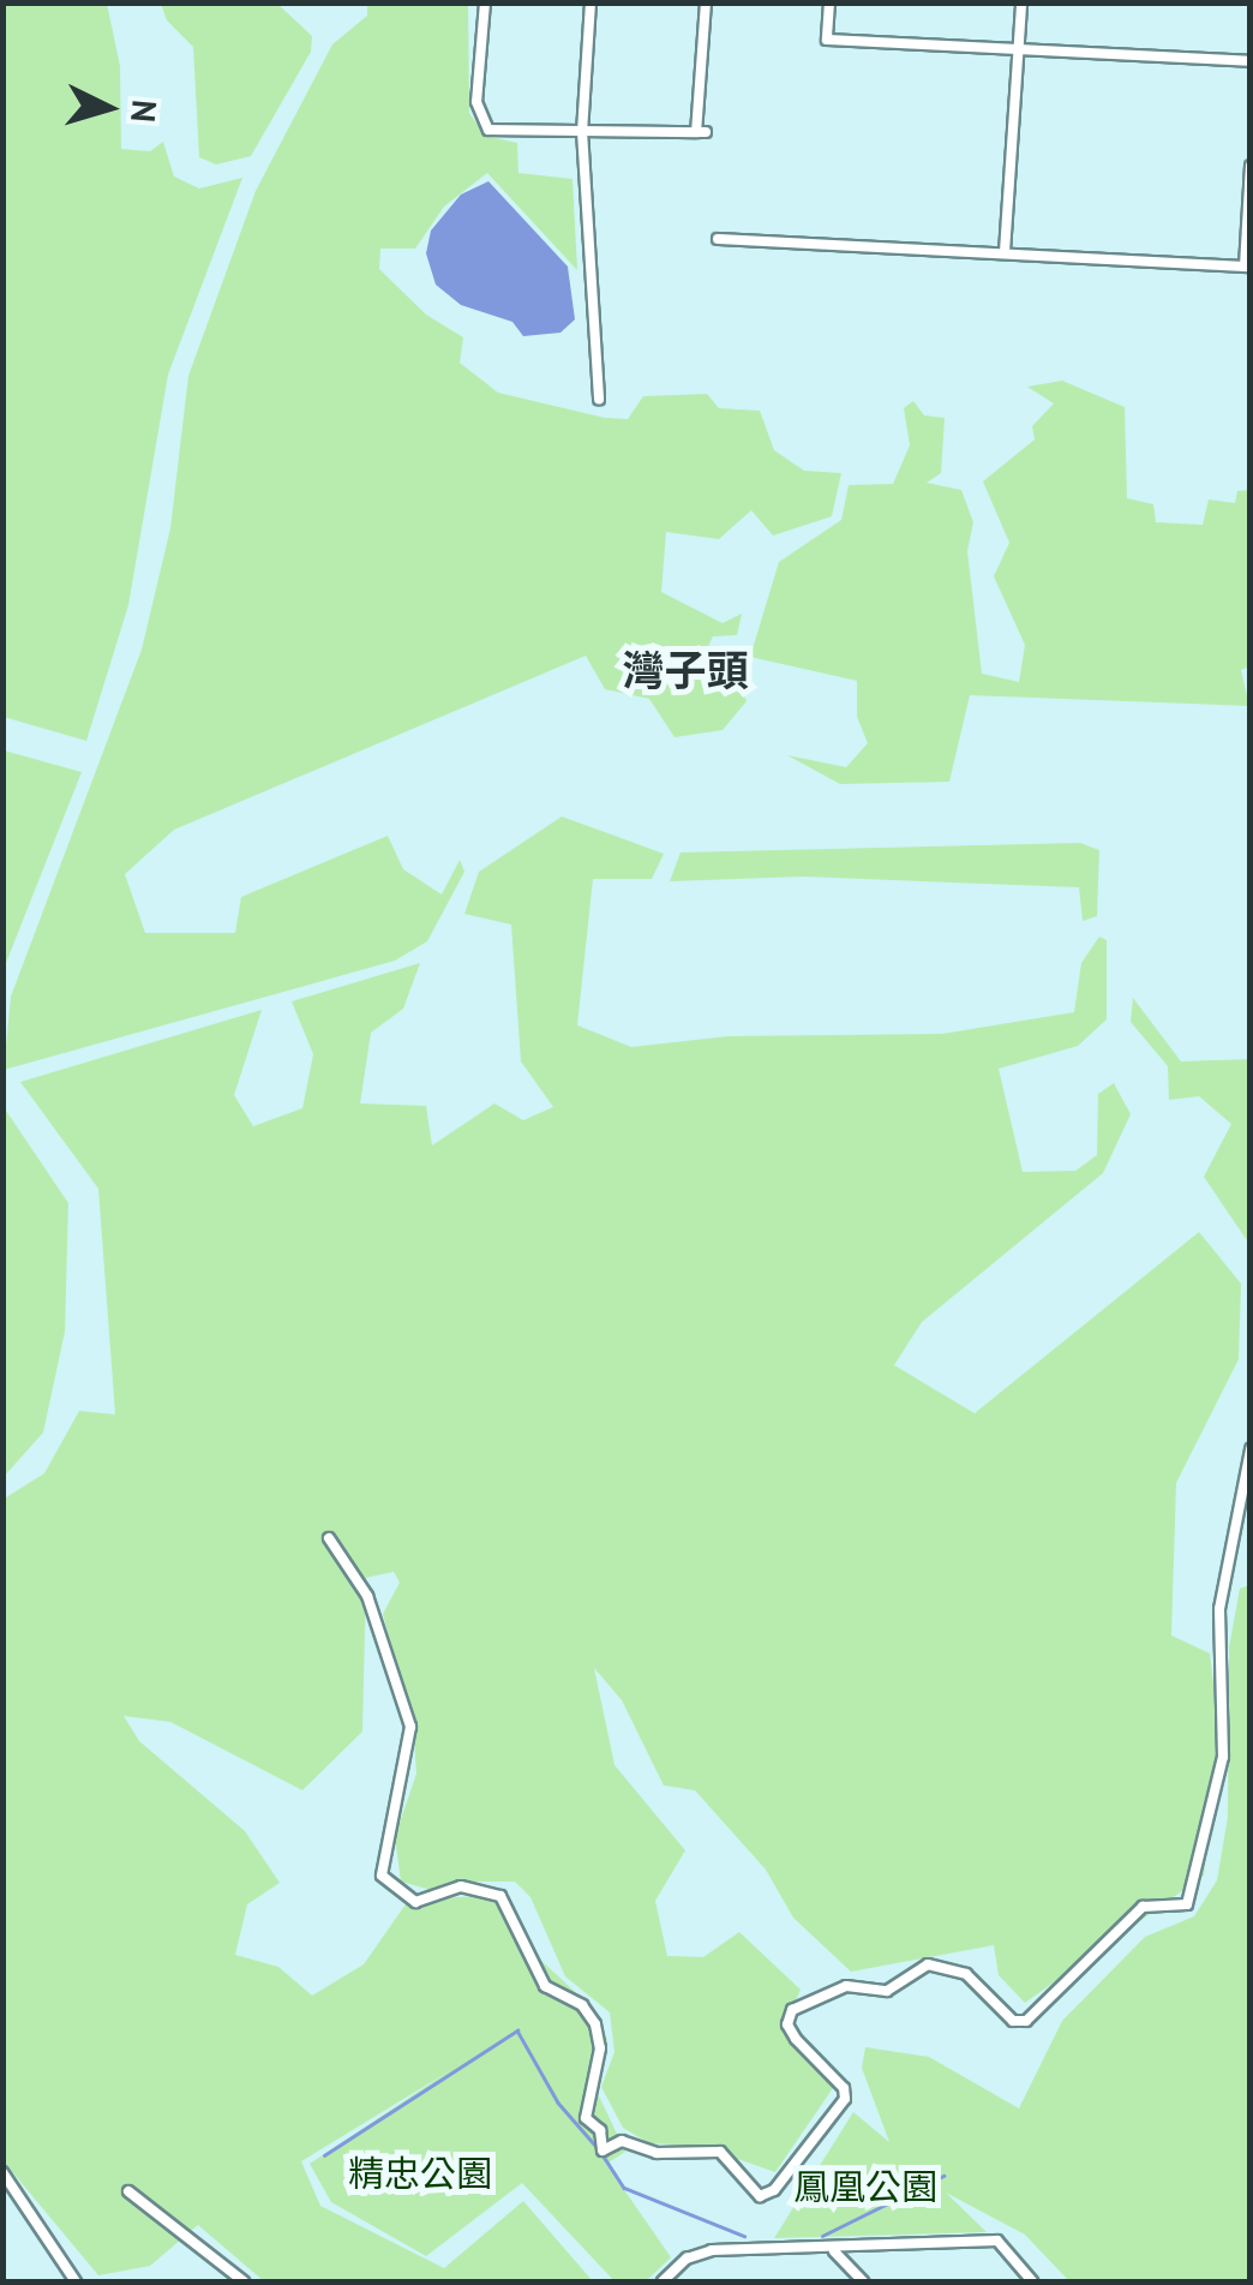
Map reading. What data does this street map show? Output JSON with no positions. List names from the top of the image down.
{
  "districts": ["灣子頭"],
  "parks": ["精忠公園", "鳳凰公園"],
  "north": "right"
}
